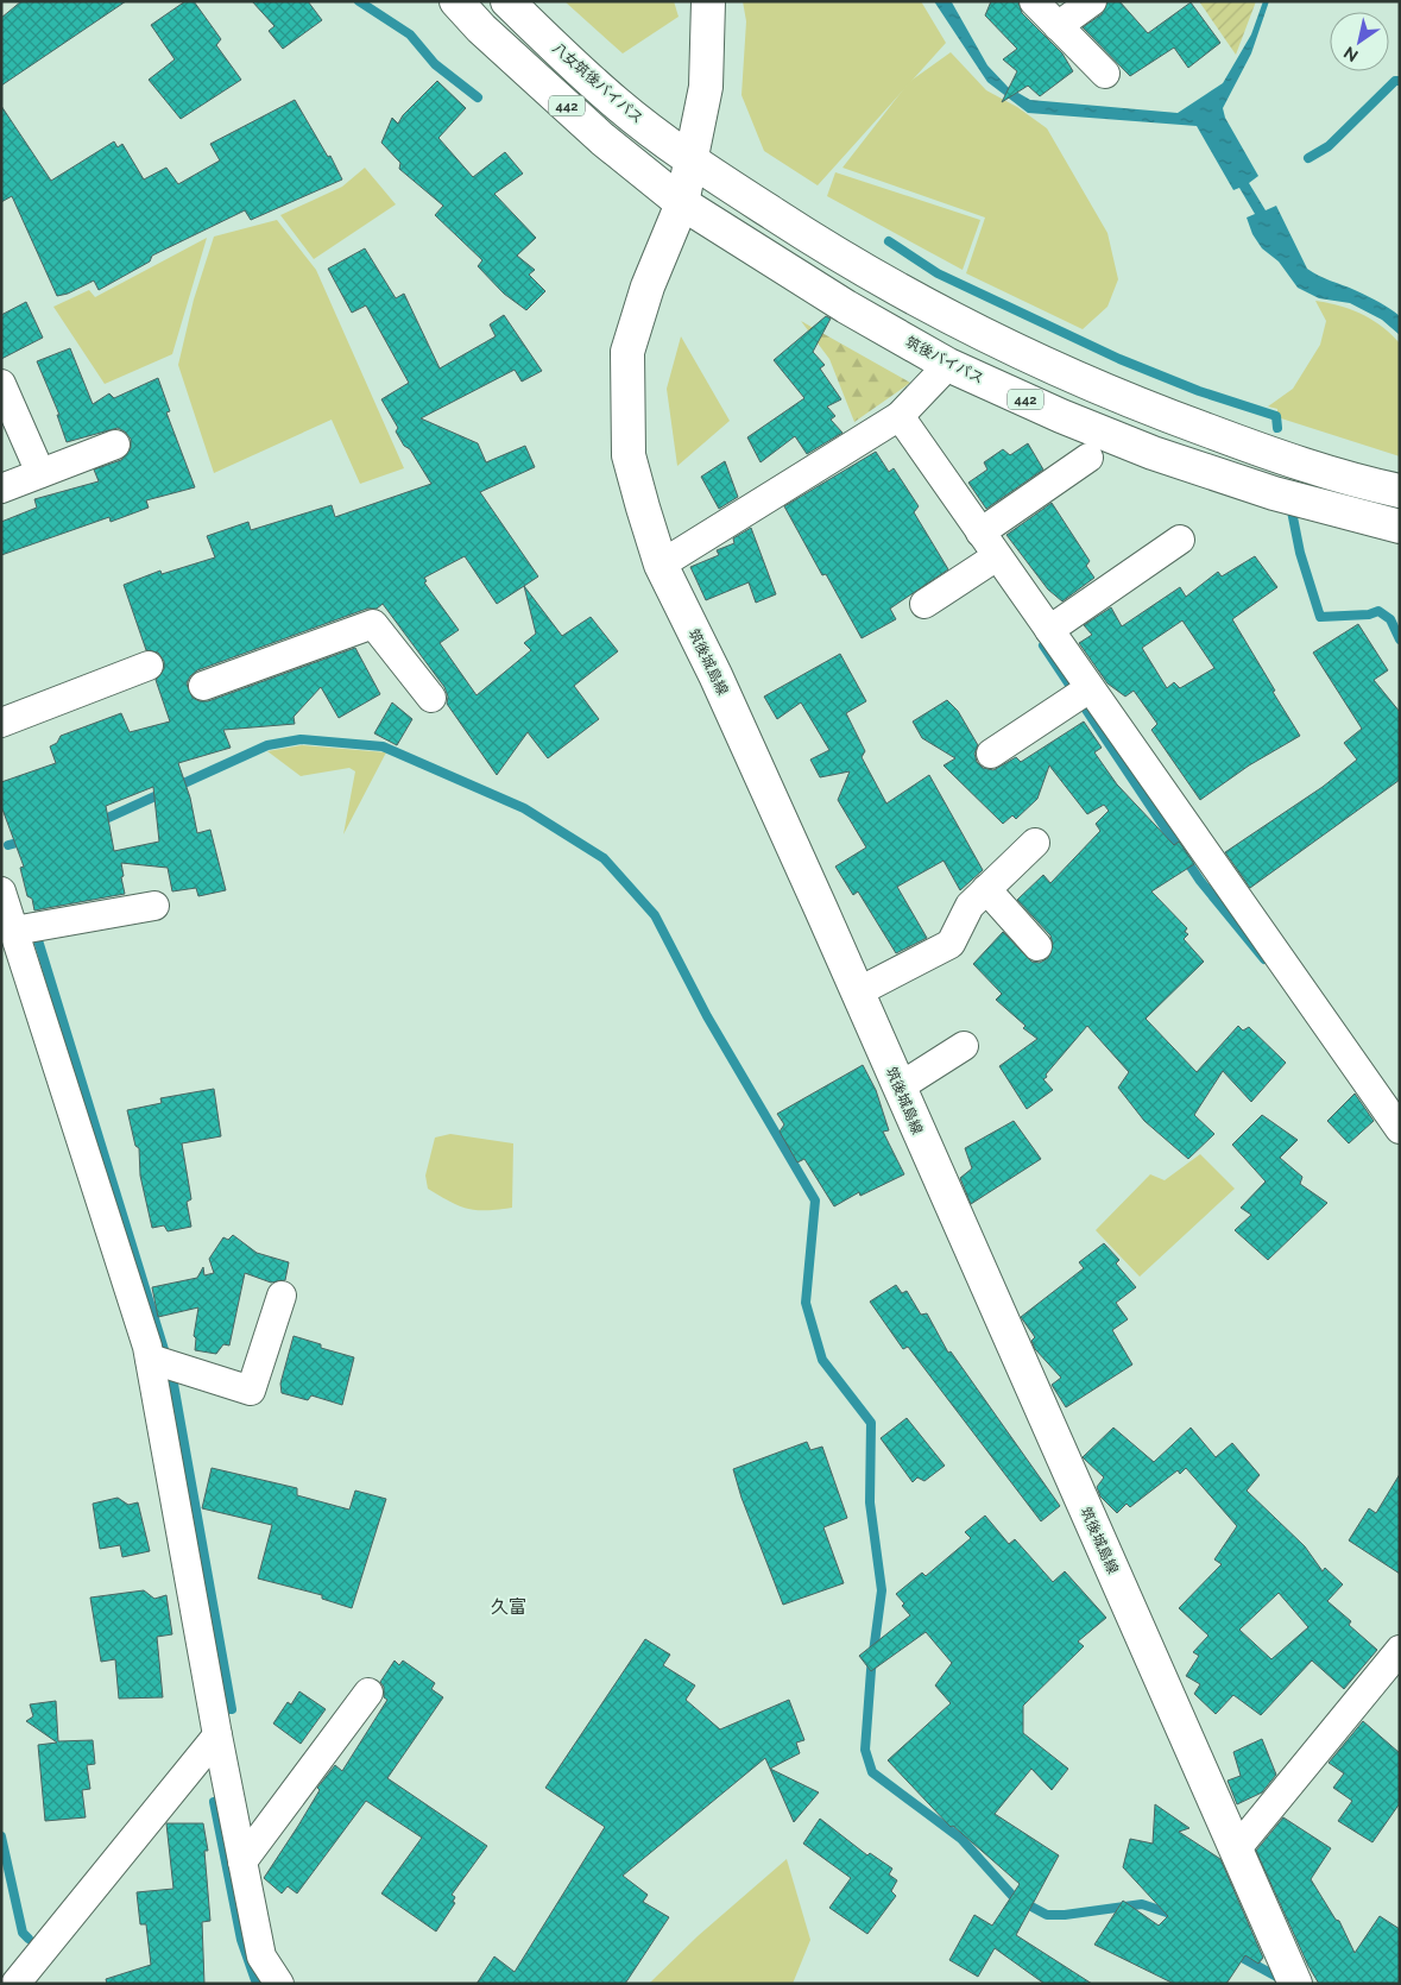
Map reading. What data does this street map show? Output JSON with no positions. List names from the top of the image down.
{
  "streets": {
    "main road": [
      "八女筑後バイパス",
      "442",
      "筑後バイパス",
      "筑後城島線"
    ]
  },
  "crossings": [
    ["八女筑後バイパス", "442"],
    ["八女筑後バイパス", "筑後城島線"],
    ["442", "筑後バイパス"],
    ["442", "筑後城島線"],
    ["筑後バイパス", "筑後城島線"]
  ],
  "districts": ["久富"],
  "north": "bottom left"
}
